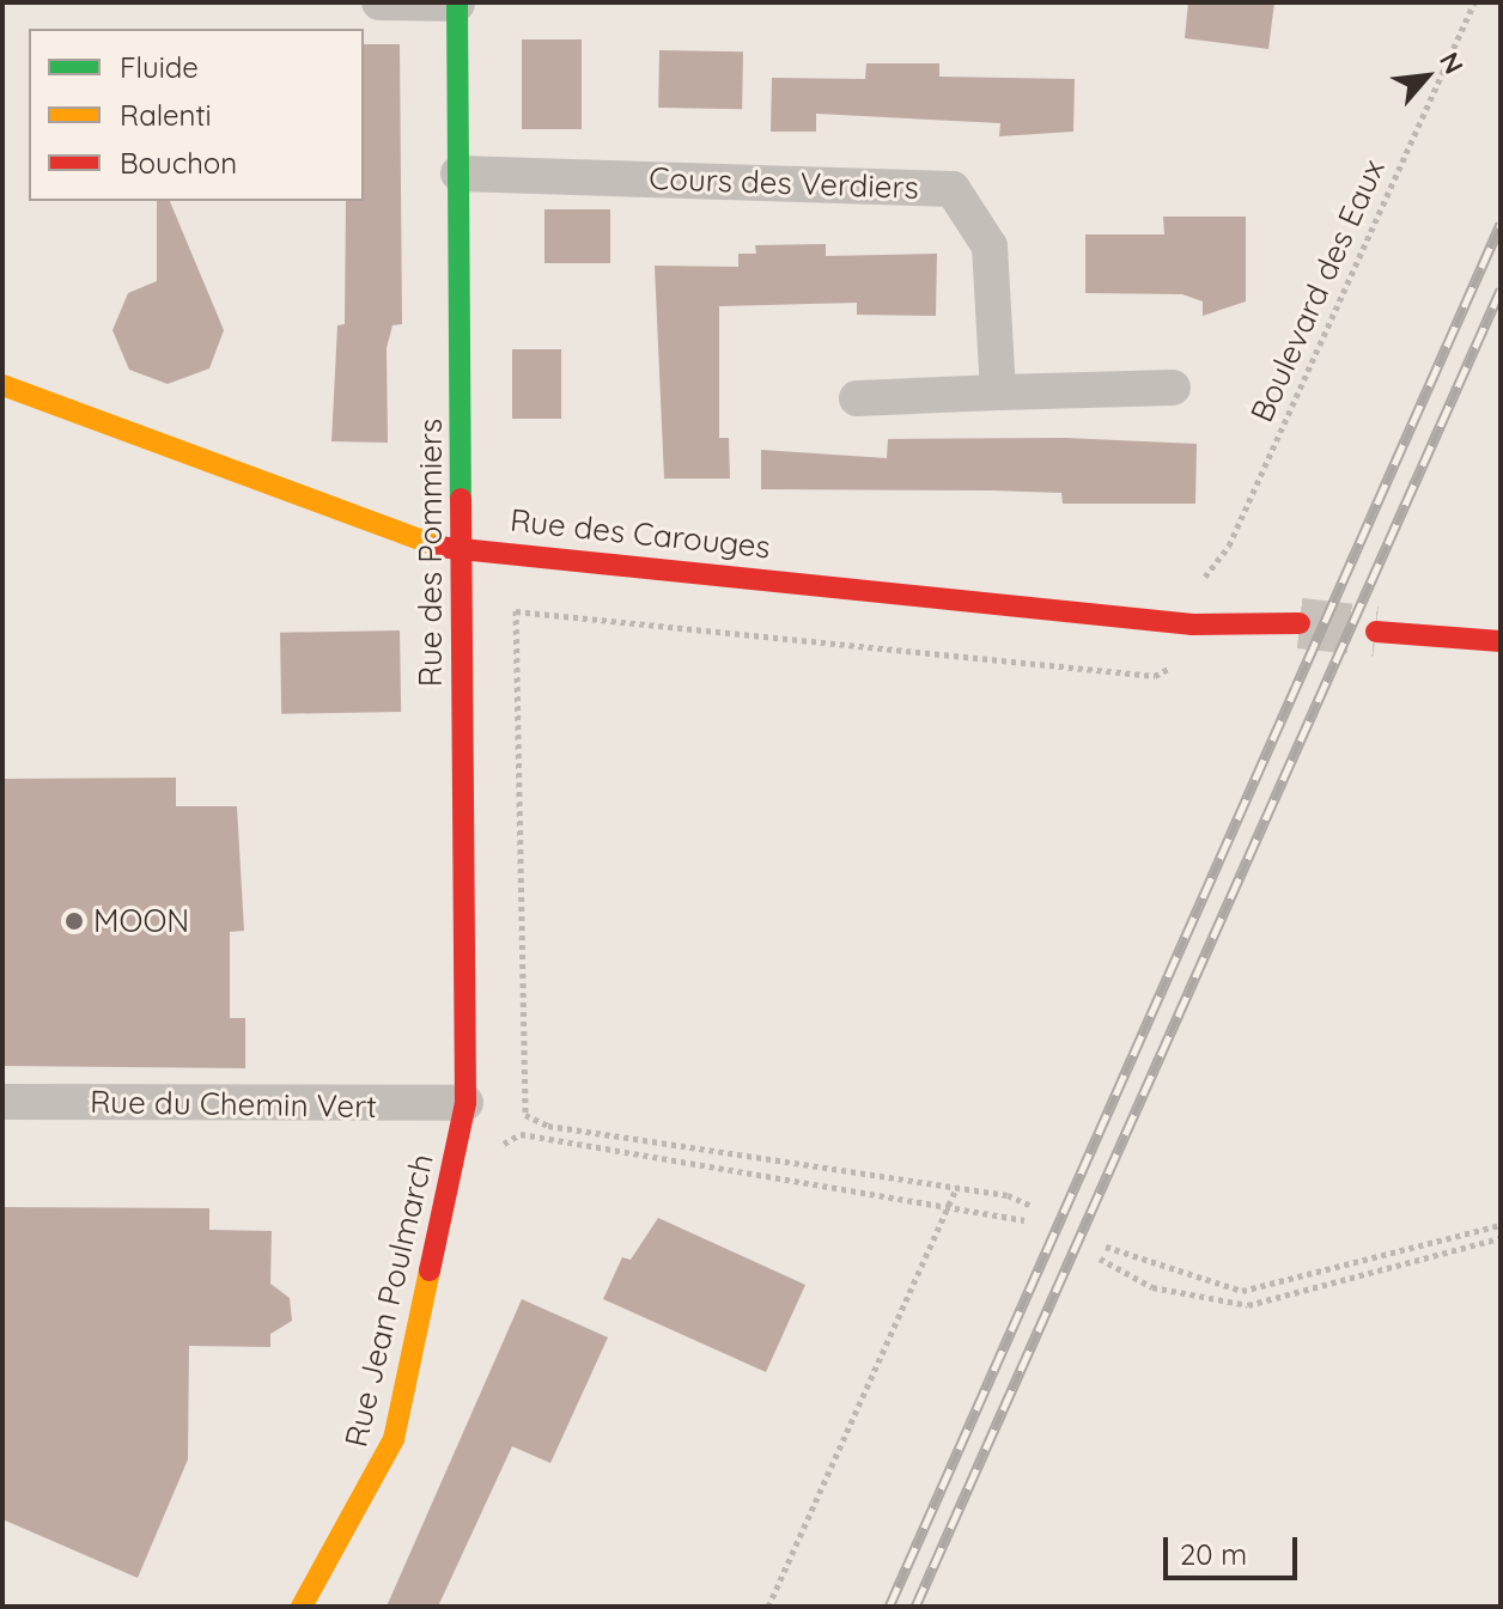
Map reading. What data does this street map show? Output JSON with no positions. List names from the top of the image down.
{
  "streets": {
    "street": [
      "Cours des Verdiers",
      "Rue des Carouges",
      "Rue des Pommiers",
      "Rue du Chemin Vert",
      "Rue Jean Poulmarch"
    ],
    "path": ["Boulevard des Eaux"]
  },
  "crossings": [
    ["Cours des Verdiers", "Rue des Pommiers"],
    ["Rue des Carouges", "Rue des Pommiers"],
    ["Rue des Pommiers", "Rue du Chemin Vert"],
    ["Rue des Pommiers", "Rue Jean Poulmarch"],
    ["Rue du Chemin Vert", "Rue Jean Poulmarch"]
  ],
  "places": ["MOON"],
  "legend": ["Fluide", "Ralenti", "Bouchon"],
  "scale_bar": "20 m",
  "north": "top right"
}
